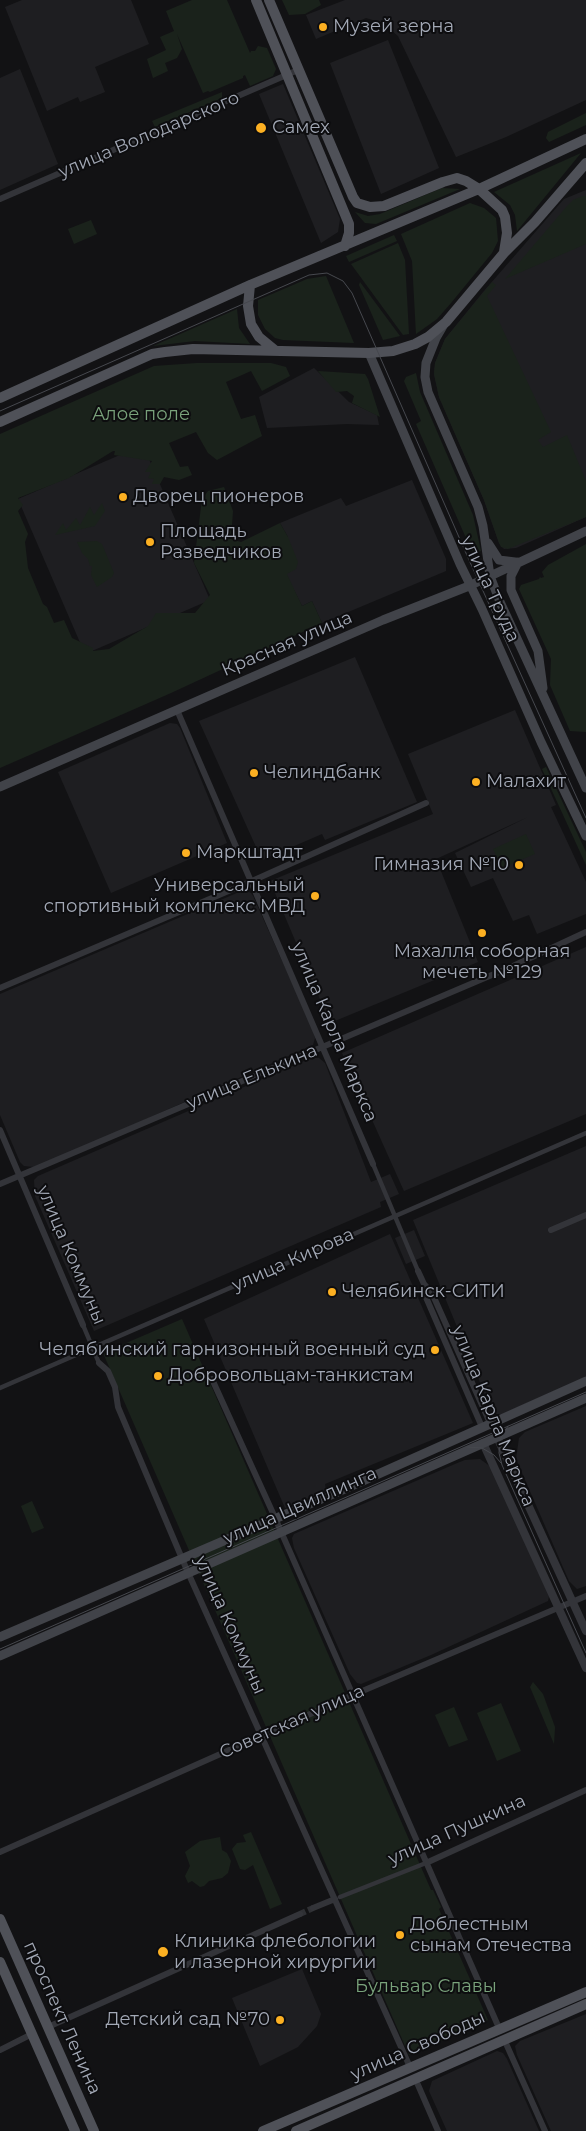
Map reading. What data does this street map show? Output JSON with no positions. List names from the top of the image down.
{
  "streets": {
    "main road": [
      "улица Труда",
      "Красная улица",
      "улица Карла Маркса",
      "улица Коммуны",
      "улица Цвиллинга",
      "проспект Ленина",
      "улица Свободы"
    ],
    "street": [
      "улица Володарского",
      "улица Елькина",
      "улица Кирова",
      "Советская улица",
      "улица Пушкина"
    ]
  },
  "crossings": [
    ["улица Труда", "Красная улица"],
    ["Красная улица", "улица Карла Маркса"],
    ["улица Карла Маркса", "улица Елькина"],
    ["улица Карла Маркса", "улица Кирова"],
    ["улица Карла Маркса", "улица Цвиллинга"],
    ["улица Карла Маркса", "Советская улица"],
    ["улица Елькина", "улица Коммуны"],
    ["улица Коммуны", "улица Кирова"],
    ["улица Коммуны", "улица Цвиллинга"],
    ["улица Коммуны", "Советская улица"],
    ["улица Коммуны", "улица Пушкина"],
    ["улица Коммуны", "улица Свободы"]
  ],
  "parks": ["Алое поле", "Бульвар Славы"],
  "places": [
    "Музей зерна",
    "Самех",
    "Дворец пионеров",
    "Площадь Разведчиков",
    "Челиндбанк",
    "Малахит",
    "Маркштадт",
    "Гимназия №10",
    "Универсальный спортивный комплекс МВД",
    "Махалля соборная мечеть №129",
    "Челябинск-СИТИ",
    "Челябинский гарнизонный военный суд",
    "Добровольцам-танкистам",
    "Доблестным сынам Отечества",
    "Клиника флебологии и лазерной хирургии",
    "Детский сад №70"
  ]
}
